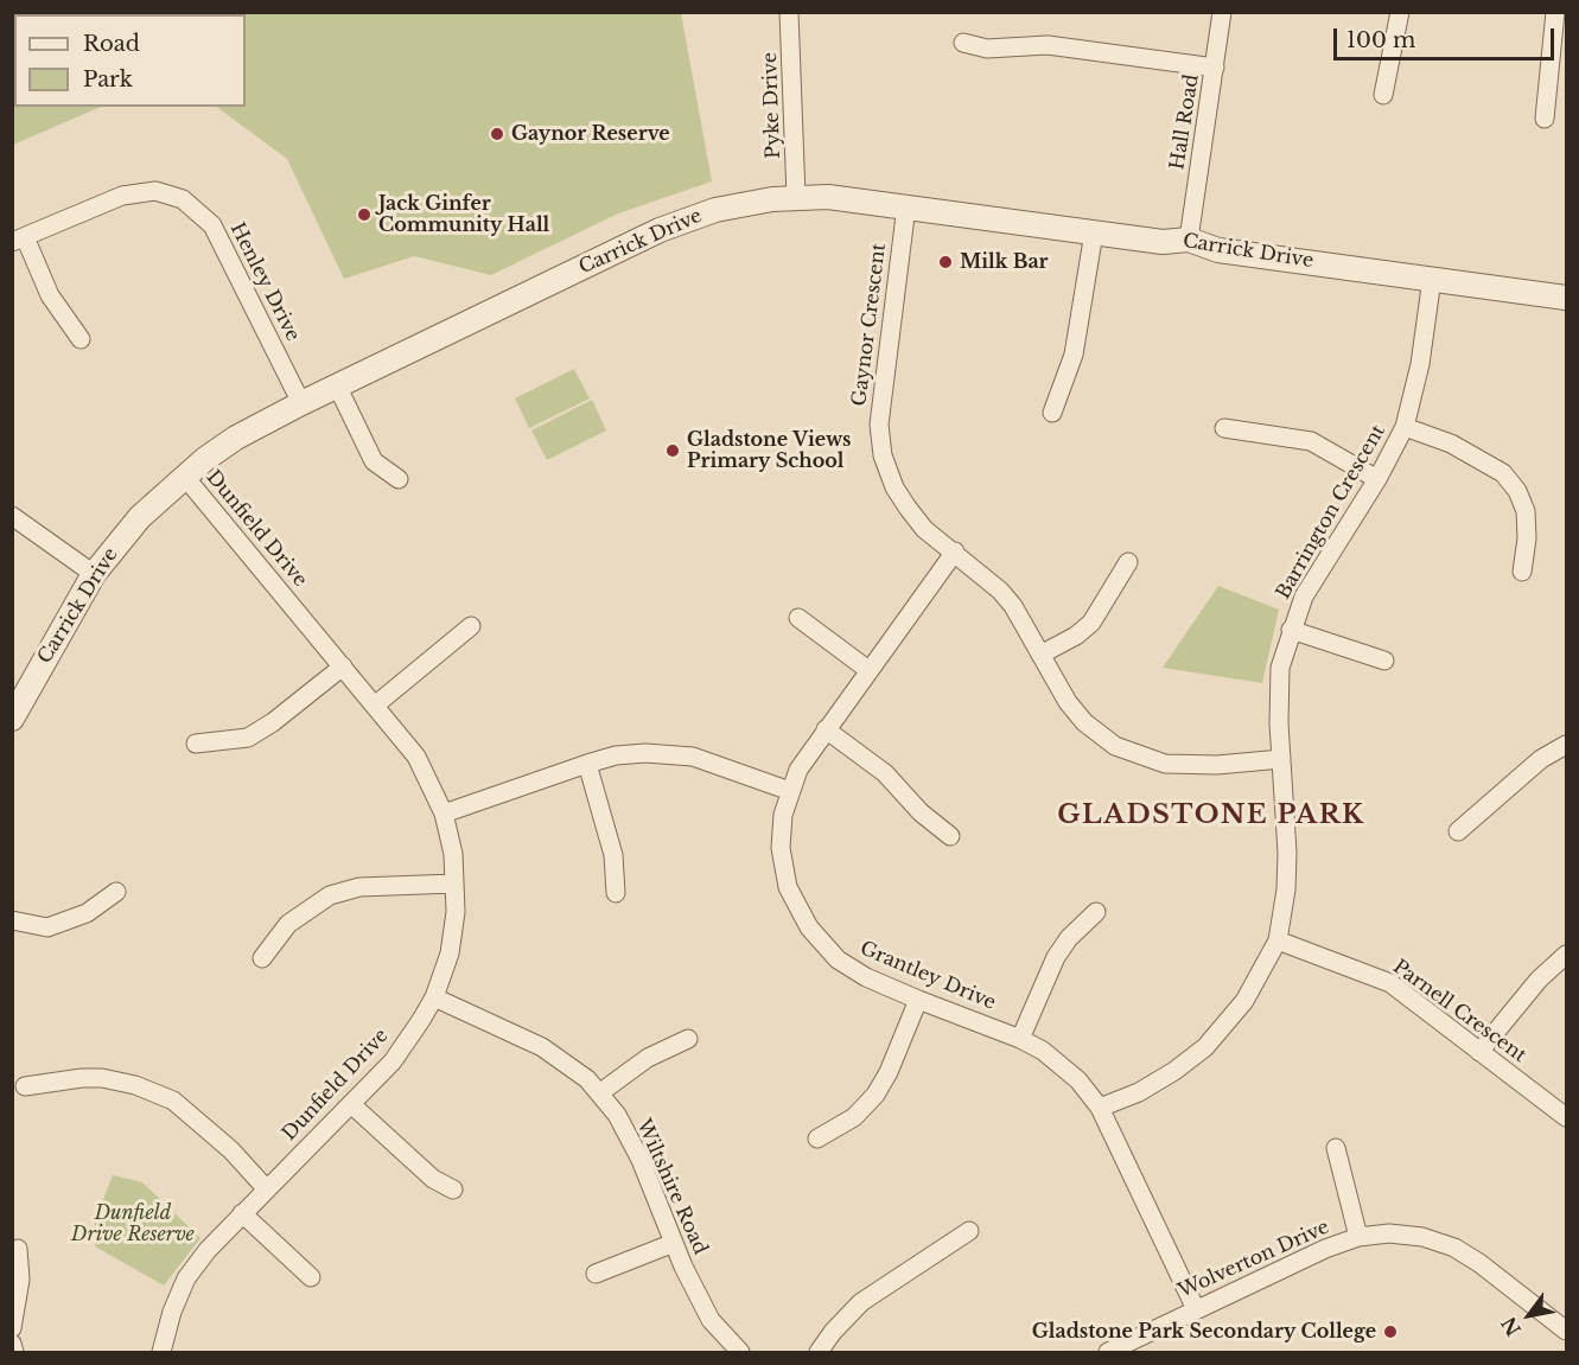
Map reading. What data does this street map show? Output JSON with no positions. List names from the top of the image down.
{
  "streets": {
    "street": [
      "Pyke Drive",
      "Hall Road",
      "Carrick Drive",
      "Henley Drive",
      "Gaynor Crescent",
      "Barrington Crescent",
      "Dunfield Drive",
      "Grantley Drive",
      "Parnell Crescent",
      "Wiltshire Road",
      "Wolverton Drive"
    ]
  },
  "crossings": [
    ["Pyke Drive", "Carrick Drive"],
    ["Hall Road", "Carrick Drive"],
    ["Carrick Drive", "Henley Drive"],
    ["Carrick Drive", "Gaynor Crescent"],
    ["Carrick Drive", "Barrington Crescent"],
    ["Carrick Drive", "Dunfield Drive"],
    ["Gaynor Crescent", "Barrington Crescent"],
    ["Gaynor Crescent", "Grantley Drive"],
    ["Barrington Crescent", "Grantley Drive"],
    ["Barrington Crescent", "Parnell Crescent"],
    ["Dunfield Drive", "Wiltshire Road"],
    ["Grantley Drive", "Wolverton Drive"]
  ],
  "districts": ["GLADSTONE PARK"],
  "parks": ["Dunfield Drive Reserve"],
  "places": [
    "Gaynor Reserve",
    "Jack Ginfer Community Hall",
    "Milk Bar",
    "Gladstone Views Primary School",
    "Gladstone Park Secondary College"
  ],
  "legend": ["Road", "Park"],
  "scale_bar": "100 m",
  "north": "bottom left"
}
